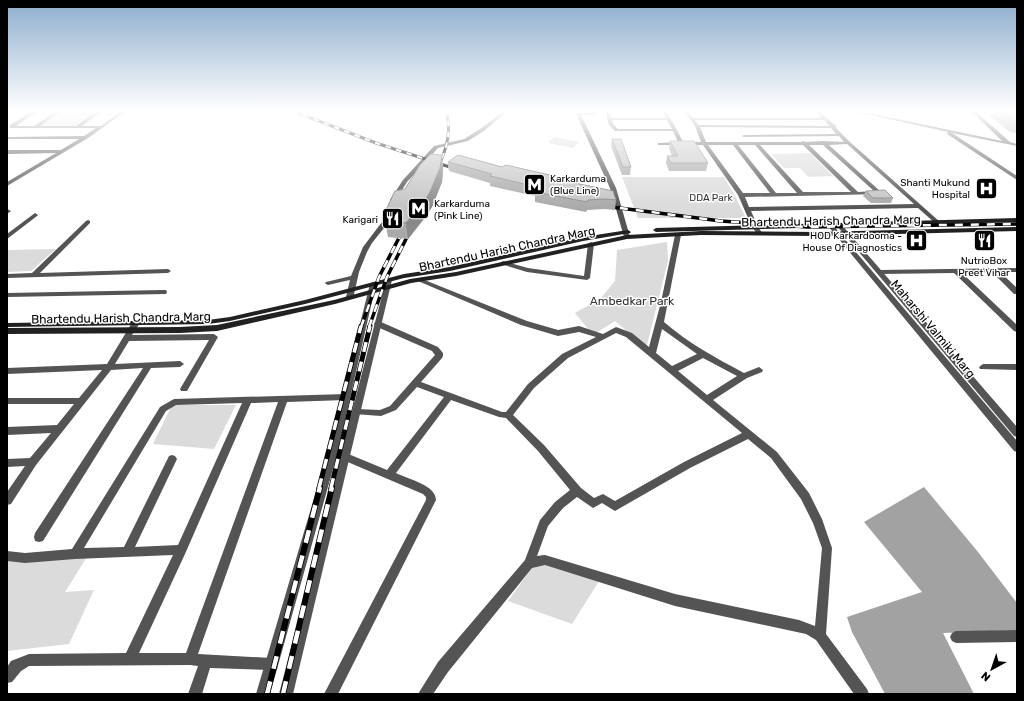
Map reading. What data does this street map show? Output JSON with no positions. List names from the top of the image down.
{
  "streets": {
    "main road": ["Bhartendu Harish Chandra Marg"],
    "street": ["Maharshi Valmiki Marg"]
  },
  "crossings": [
    ["Bhartendu Harish Chandra Marg", "Maharshi Valmiki Marg"]
  ],
  "parks": ["DDA Park", "Ambedkar Park"],
  "places": {
    "metro station": ["Karkarduma (Blue Line)", "Karkarduma (Pink Line)"],
    "hospital": ["Shanti Mukund Hospital", "HOD Karkardooma - House Of Diagnostics"],
    "restaurant": ["Karigari", "NutrioBox Preet Vihar"]
  },
  "north": "bottom left"
}
